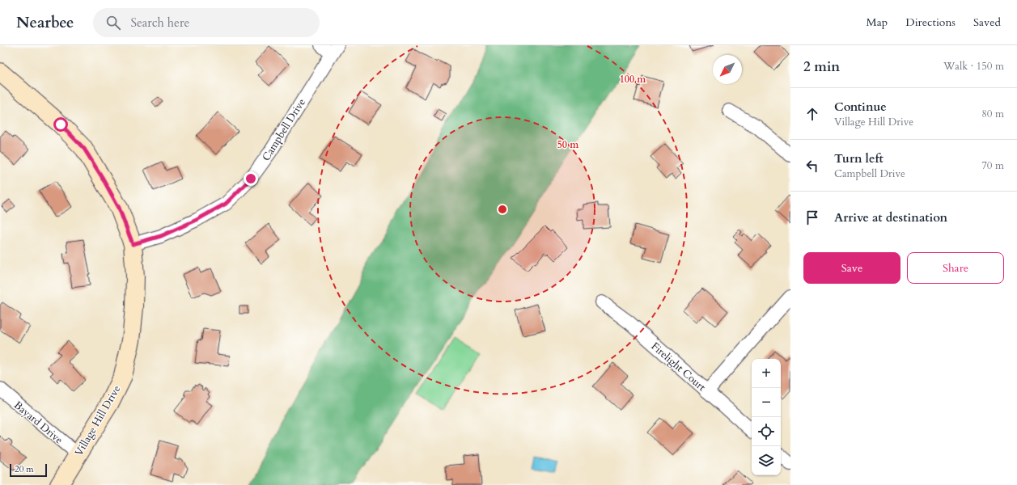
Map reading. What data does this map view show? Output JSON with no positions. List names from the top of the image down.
{
  "streets": {
    "street": [
      "Campbell Drive",
      "Firelight Court",
      "Village Hill Drive",
      "Bayard Drive"
    ]
  },
  "crossings": [
    ["Campbell Drive", "Village Hill Drive"],
    ["Village Hill Drive", "Bayard Drive"]
  ],
  "scale_bar": "20 m",
  "north": "bottom left",
  "page": {
    "header": "Nearbee",
    "search": "Search here",
    "nav": ["Map", "Directions", "Saved"],
    "heading": ["2 min", "Walk · 150 m"],
    "list": [
      ["Continue", "Village Hill Drive", "80 m"],
      ["Turn left", "Campbell Drive", "70 m"],
      "Arrive at destination"
    ],
    "buttons": ["Save", "Share"],
    "map_buttons": ["+", "−"],
    "scale": "20 m"
  },
  "rings": ["100 m", "50 m"]
}
